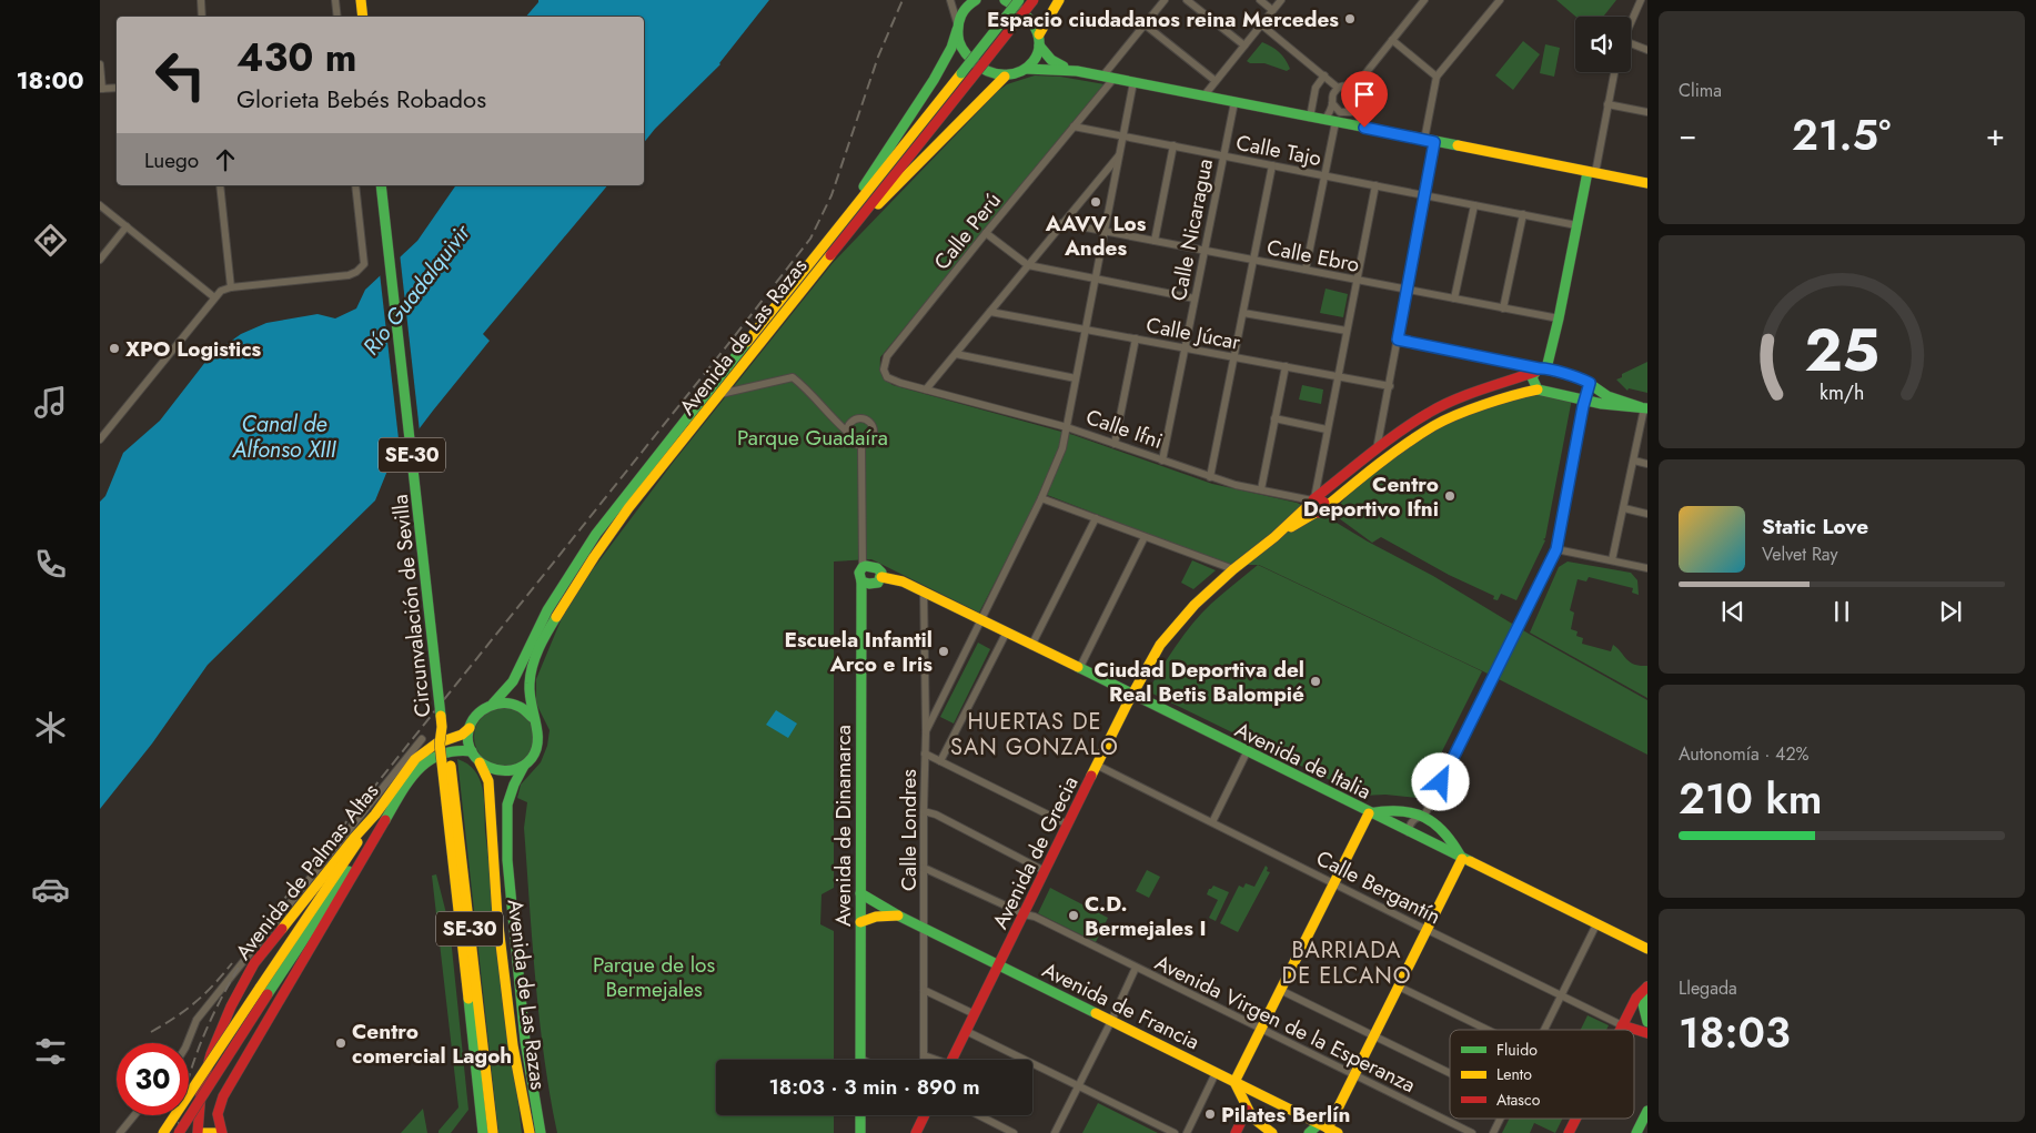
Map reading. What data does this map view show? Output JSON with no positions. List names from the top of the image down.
{
  "streets": {
    "main road": [
      "Avenida de Las Razas",
      "SE-30",
      "Circunvalación de Sevilla",
      "Avenida de Italia",
      "Avenida de Dinamarca",
      "Avenida de Grecia",
      "Avenida de Palmas Altas",
      "Calle Bergantín",
      "Avenida de Francia"
    ],
    "street": [
      "Calle Tajo",
      "Calle Nicaragua",
      "Calle Perú",
      "Calle Ebro",
      "Calle Júcar",
      "Calle Ifni",
      "Calle Londres",
      "Avenida Virgen de la Esperanza"
    ]
  },
  "crossings": [
    ["Calle Tajo", "Calle Nicaragua"],
    ["Calle Tajo", "Calle Perú"],
    ["Calle Nicaragua", "Calle Ebro"],
    ["Calle Nicaragua", "Calle Júcar"],
    ["Calle Nicaragua", "Calle Ifni"],
    ["Calle Perú", "Calle Ifni"],
    ["Avenida de Las Razas", "Avenida de Palmas Altas"],
    ["Calle Ifni", "Avenida de Grecia"],
    ["Avenida de Italia", "Avenida de Dinamarca"],
    ["Avenida de Italia", "Calle Londres"],
    ["Avenida de Italia", "Avenida de Grecia"],
    ["Avenida de Dinamarca", "Avenida de Francia"],
    ["Calle Londres", "Avenida de Francia"],
    ["Calle Londres", "Avenida Virgen de la Esperanza"],
    ["Avenida de Grecia", "Calle Bergantín"],
    ["Avenida de Grecia", "Avenida de Francia"],
    ["Avenida de Grecia", "Avenida Virgen de la Esperanza"]
  ],
  "districts": ["HUERTAS DE SAN GONZALO", "BARRIADA DE ELCANO"],
  "water": ["Río Guadalquivir", "Canal de Alfonso XIII"],
  "parks": ["Parque Guadaíra", "Parque de los Bermejales"],
  "places": [
    "Espacio ciudadanos reina Mercedes",
    "AAVV Los Andes",
    "XPO Logistics",
    "Centro Deportivo Ifni",
    "Escuela Infantil Arco e Iris",
    "Ciudad Deportiva del Real Betis Balompié",
    "C.D. Bermejales I",
    "Centro comercial Lagoh",
    "Pilates Berlín"
  ],
  "legend": ["Fluido", "Lento", "Atasco"],
  "page": {
    "tabs": "18:00",
    "tile": [
      "Clima",
      ["Autonomía · 42%", "210 km"],
      ["Llegada", "18:03"]
    ],
    "turn": ["430 m", "Glorieta Bebés Robados"],
    "heat": ["−", "21.5°", "+"],
    "then": "Luego",
    "song": ["Static Love", "Velvet Ray"],
    "limit": "30",
    "trip": "18:03 · 3 min · 890 m",
    "gauge": ["25", "km/h"]
  }
}
